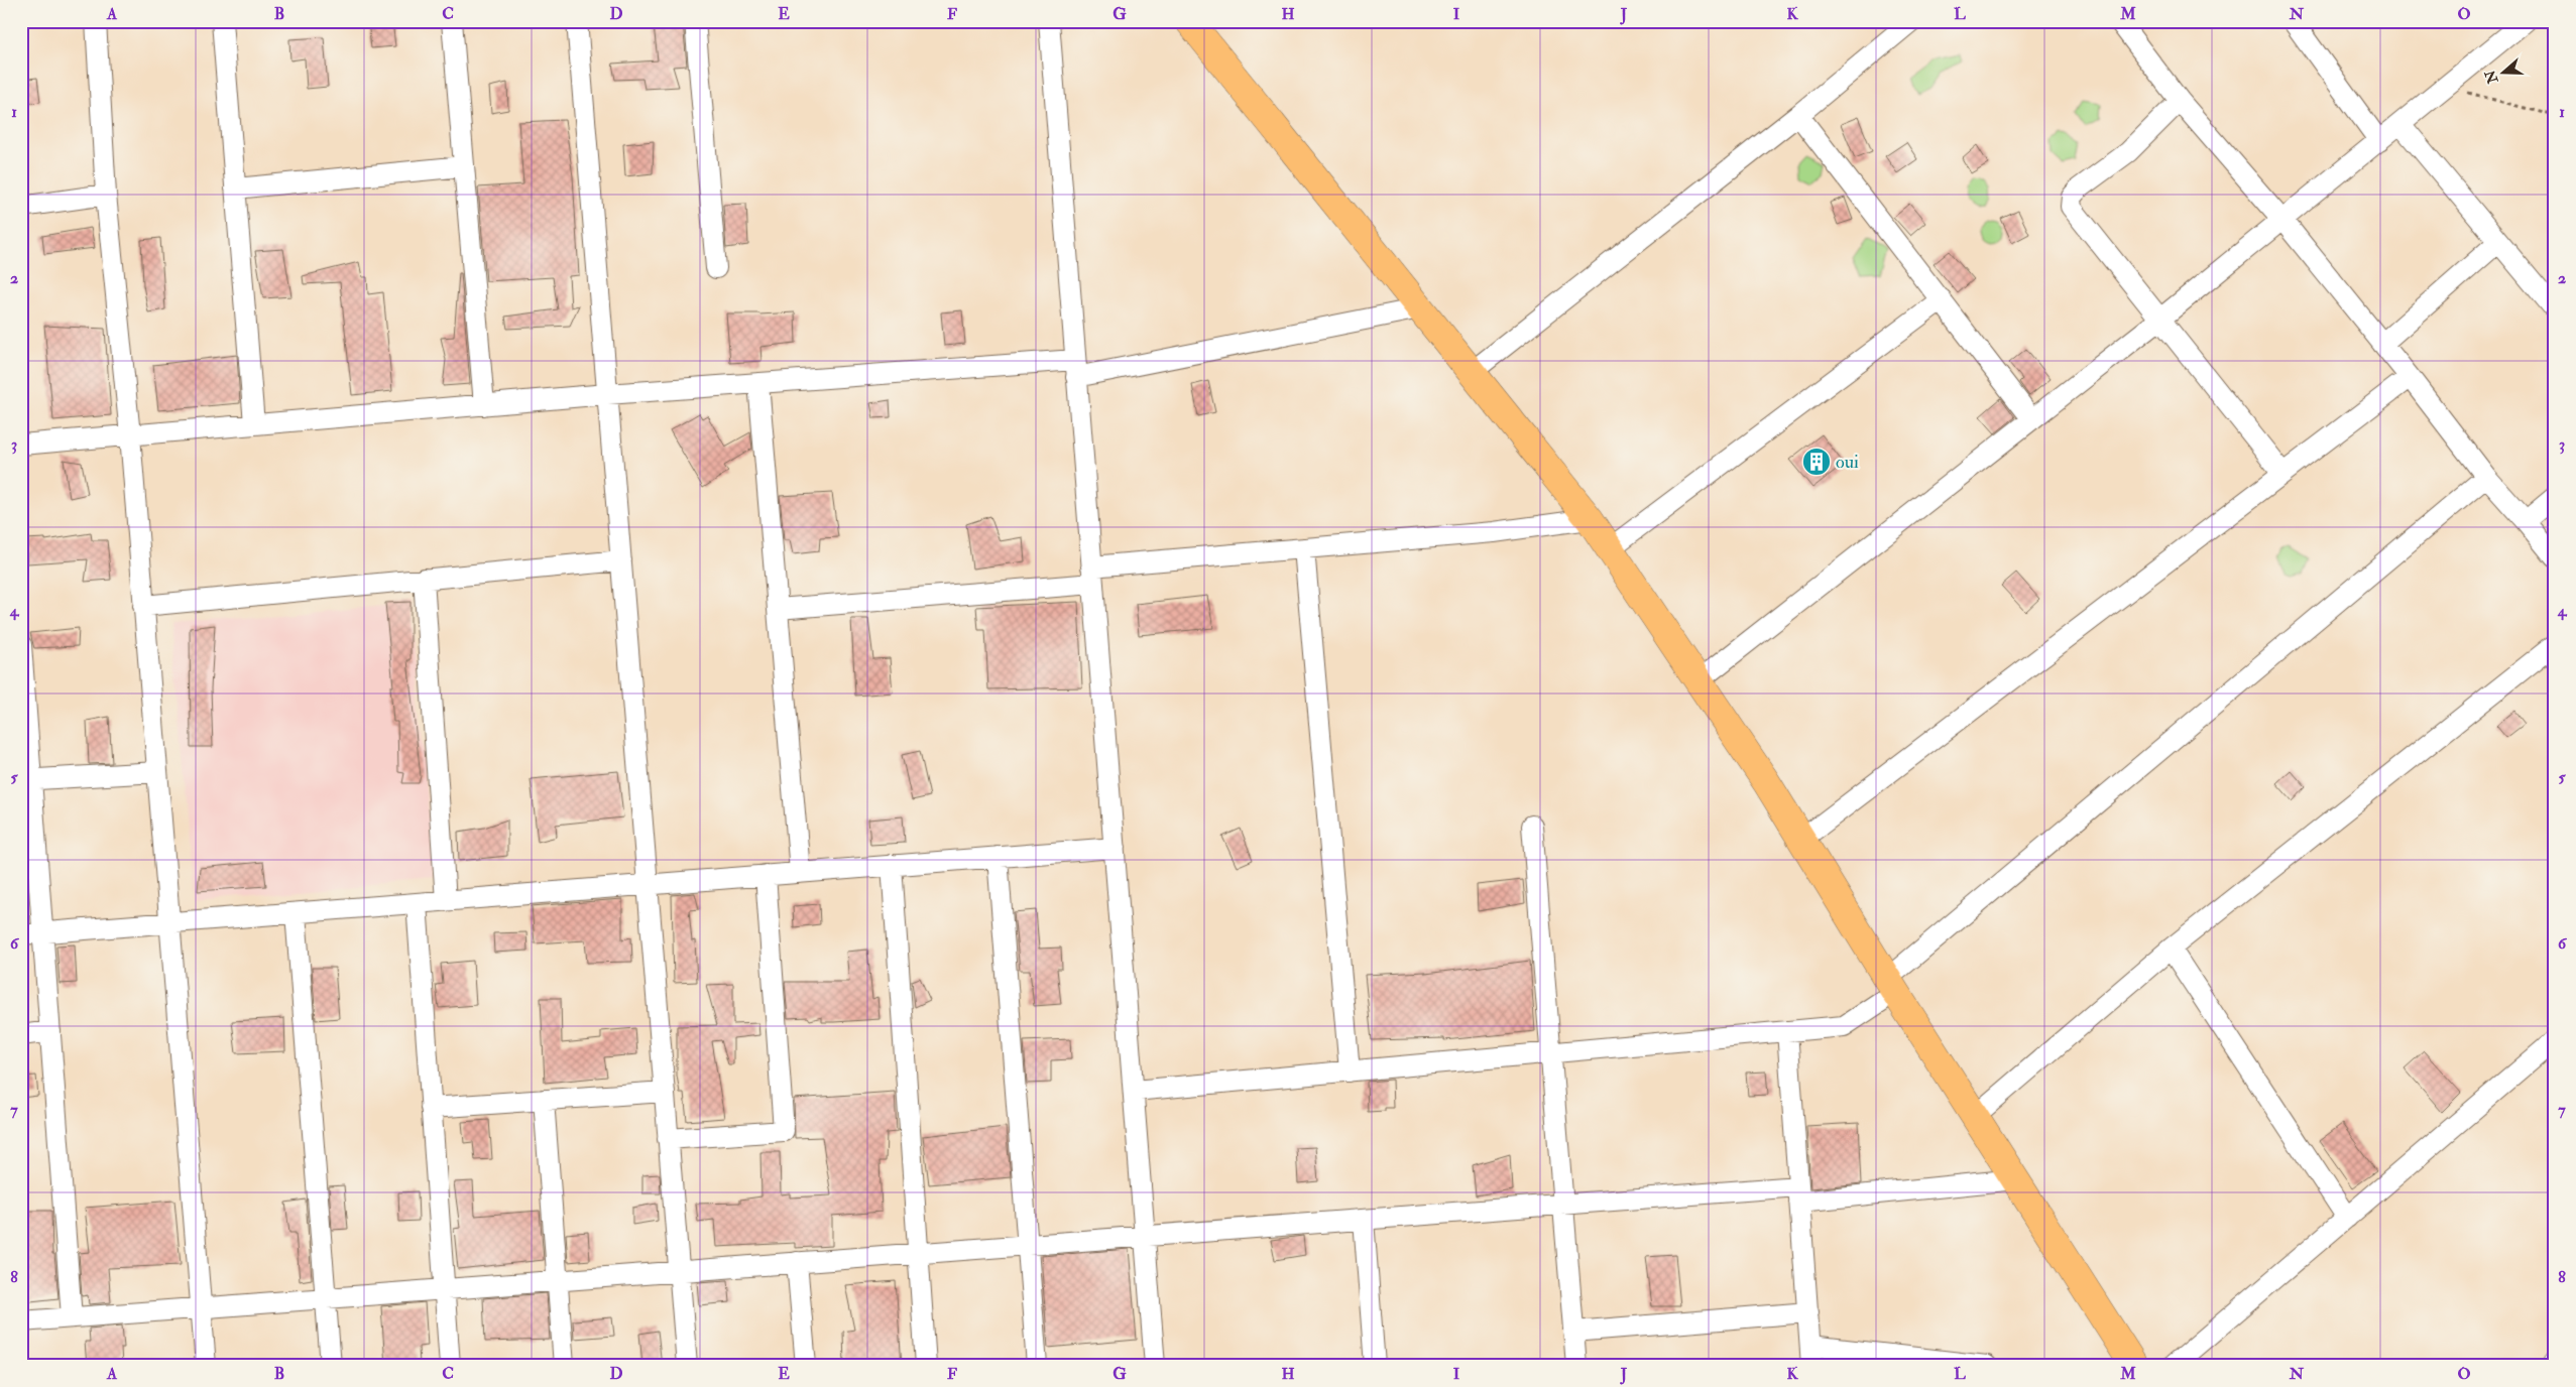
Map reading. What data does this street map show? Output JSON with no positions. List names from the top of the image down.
{
  "places": {
    "building": ["oui"]
  },
  "north": "left",
  "grid": {
    "columns": [
      "A",
      "B",
      "C",
      "D",
      "E",
      "F",
      "G",
      "H",
      "I",
      "J",
      "K",
      "L",
      "M",
      "N",
      "O"
    ],
    "rows": [
      "1",
      "2",
      "3",
      "4",
      "5",
      "6",
      "7",
      "8"
    ]
  }
}
